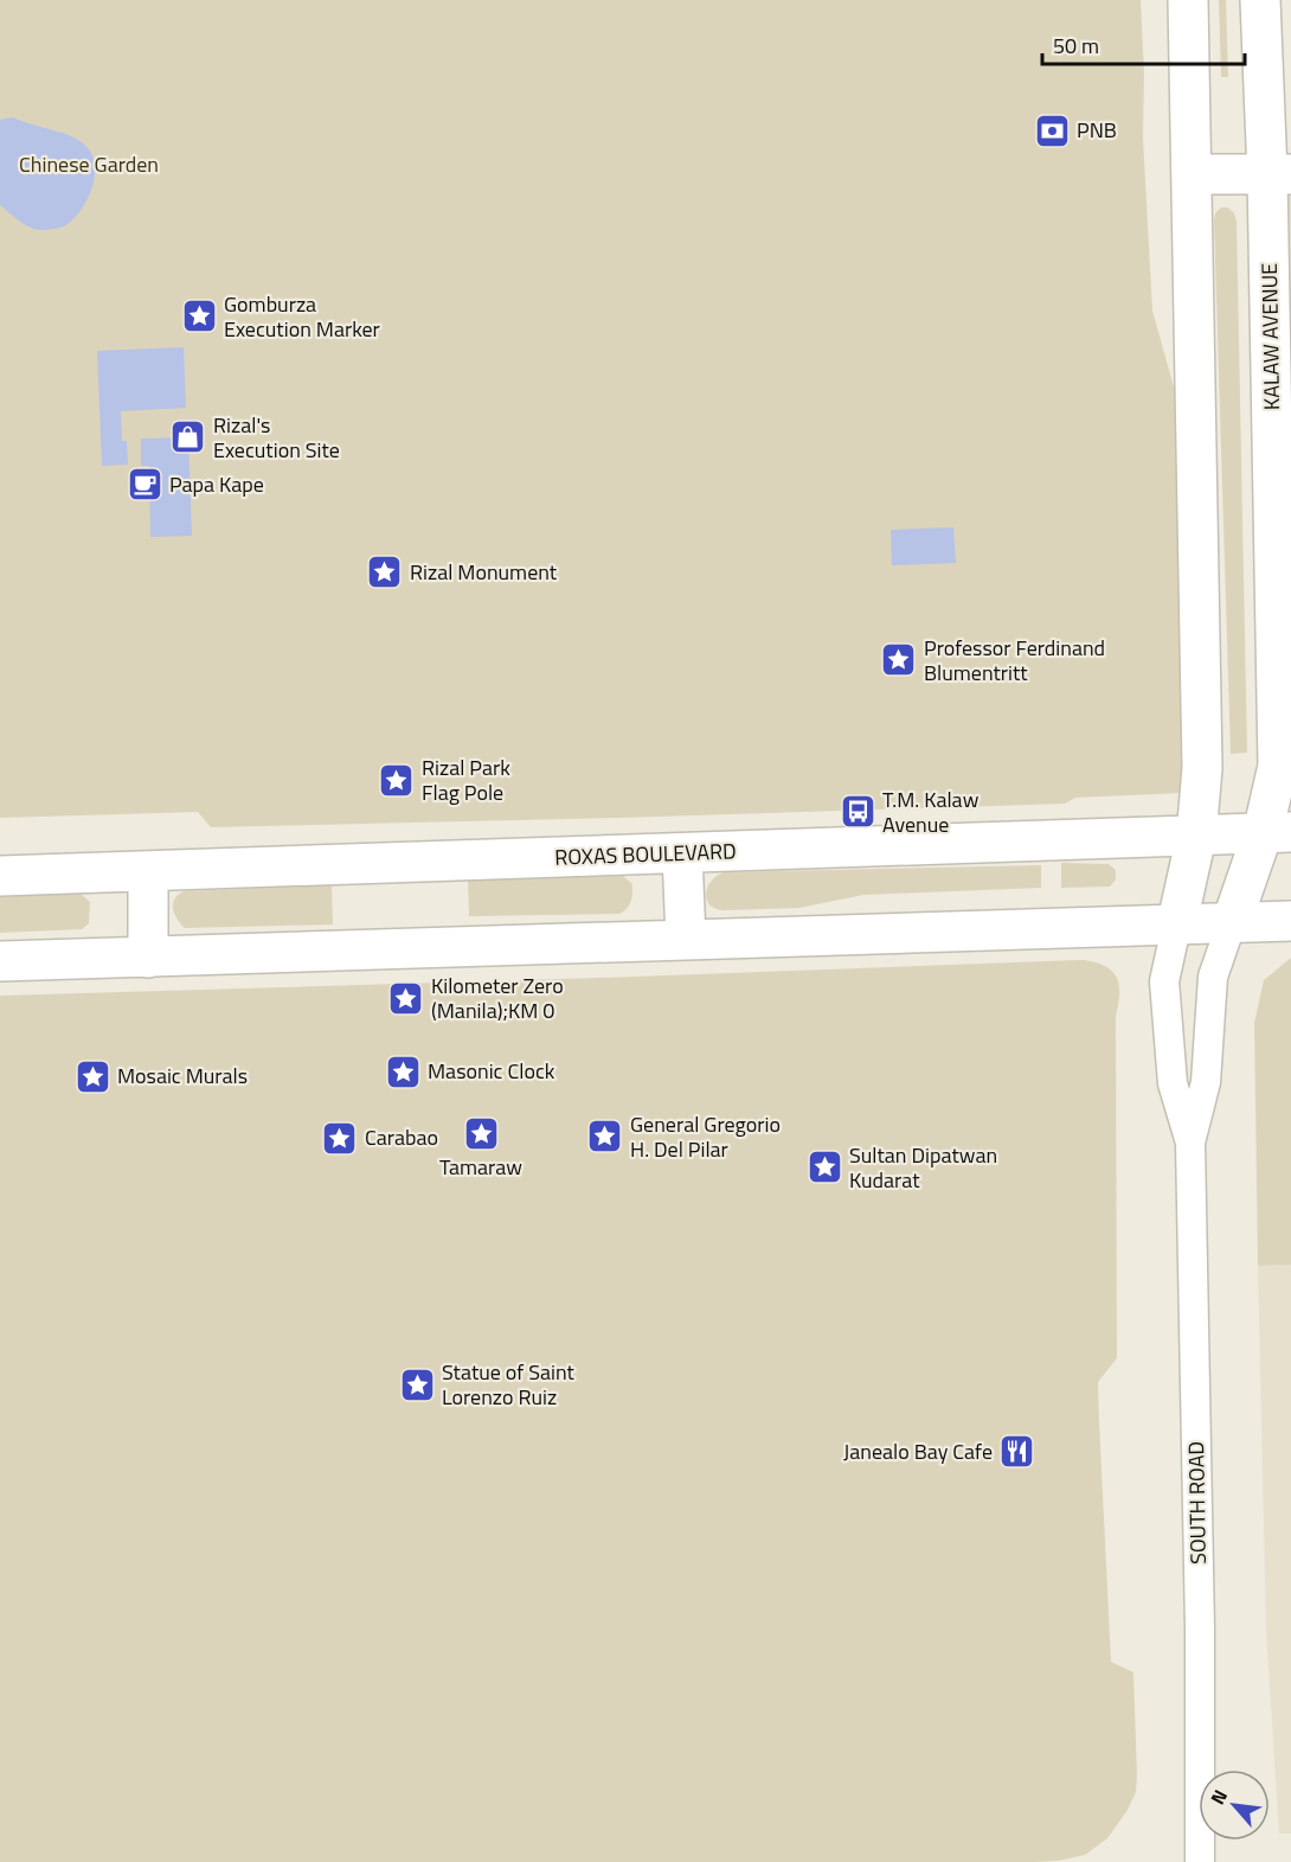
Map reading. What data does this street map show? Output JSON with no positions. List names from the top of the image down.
{
  "streets": {
    "main road": ["KALAW AVENUE", "ROXAS BOULEVARD"],
    "street": ["SOUTH ROAD"]
  },
  "crossings": [
    ["KALAW AVENUE", "ROXAS BOULEVARD"],
    ["KALAW AVENUE", "SOUTH ROAD"]
  ],
  "parks": ["Chinese Garden"],
  "places": {
    "bank": ["PNB"],
    "place": [
      "Gomburza Execution Marker",
      "Rizal Monument",
      "Professor Ferdinand Blumentritt",
      "Rizal Park Flag Pole",
      "Kilometer Zero (Manila);KM 0",
      "Masonic Clock",
      "Mosaic Murals",
      "Tamaraw",
      "General Gregorio H. Del Pilar",
      "Carabao",
      "Sultan Dipatwan Kudarat",
      "Statue of Saint Lorenzo Ruiz"
    ],
    "shop": ["Rizal's Execution Site"],
    "cafe": ["Papa Kape"],
    "bus stop": ["T.M. Kalaw Avenue"],
    "restaurant": ["Janealo Bay Cafe"]
  },
  "scale_bar": "50 m",
  "north": "top left"
}
